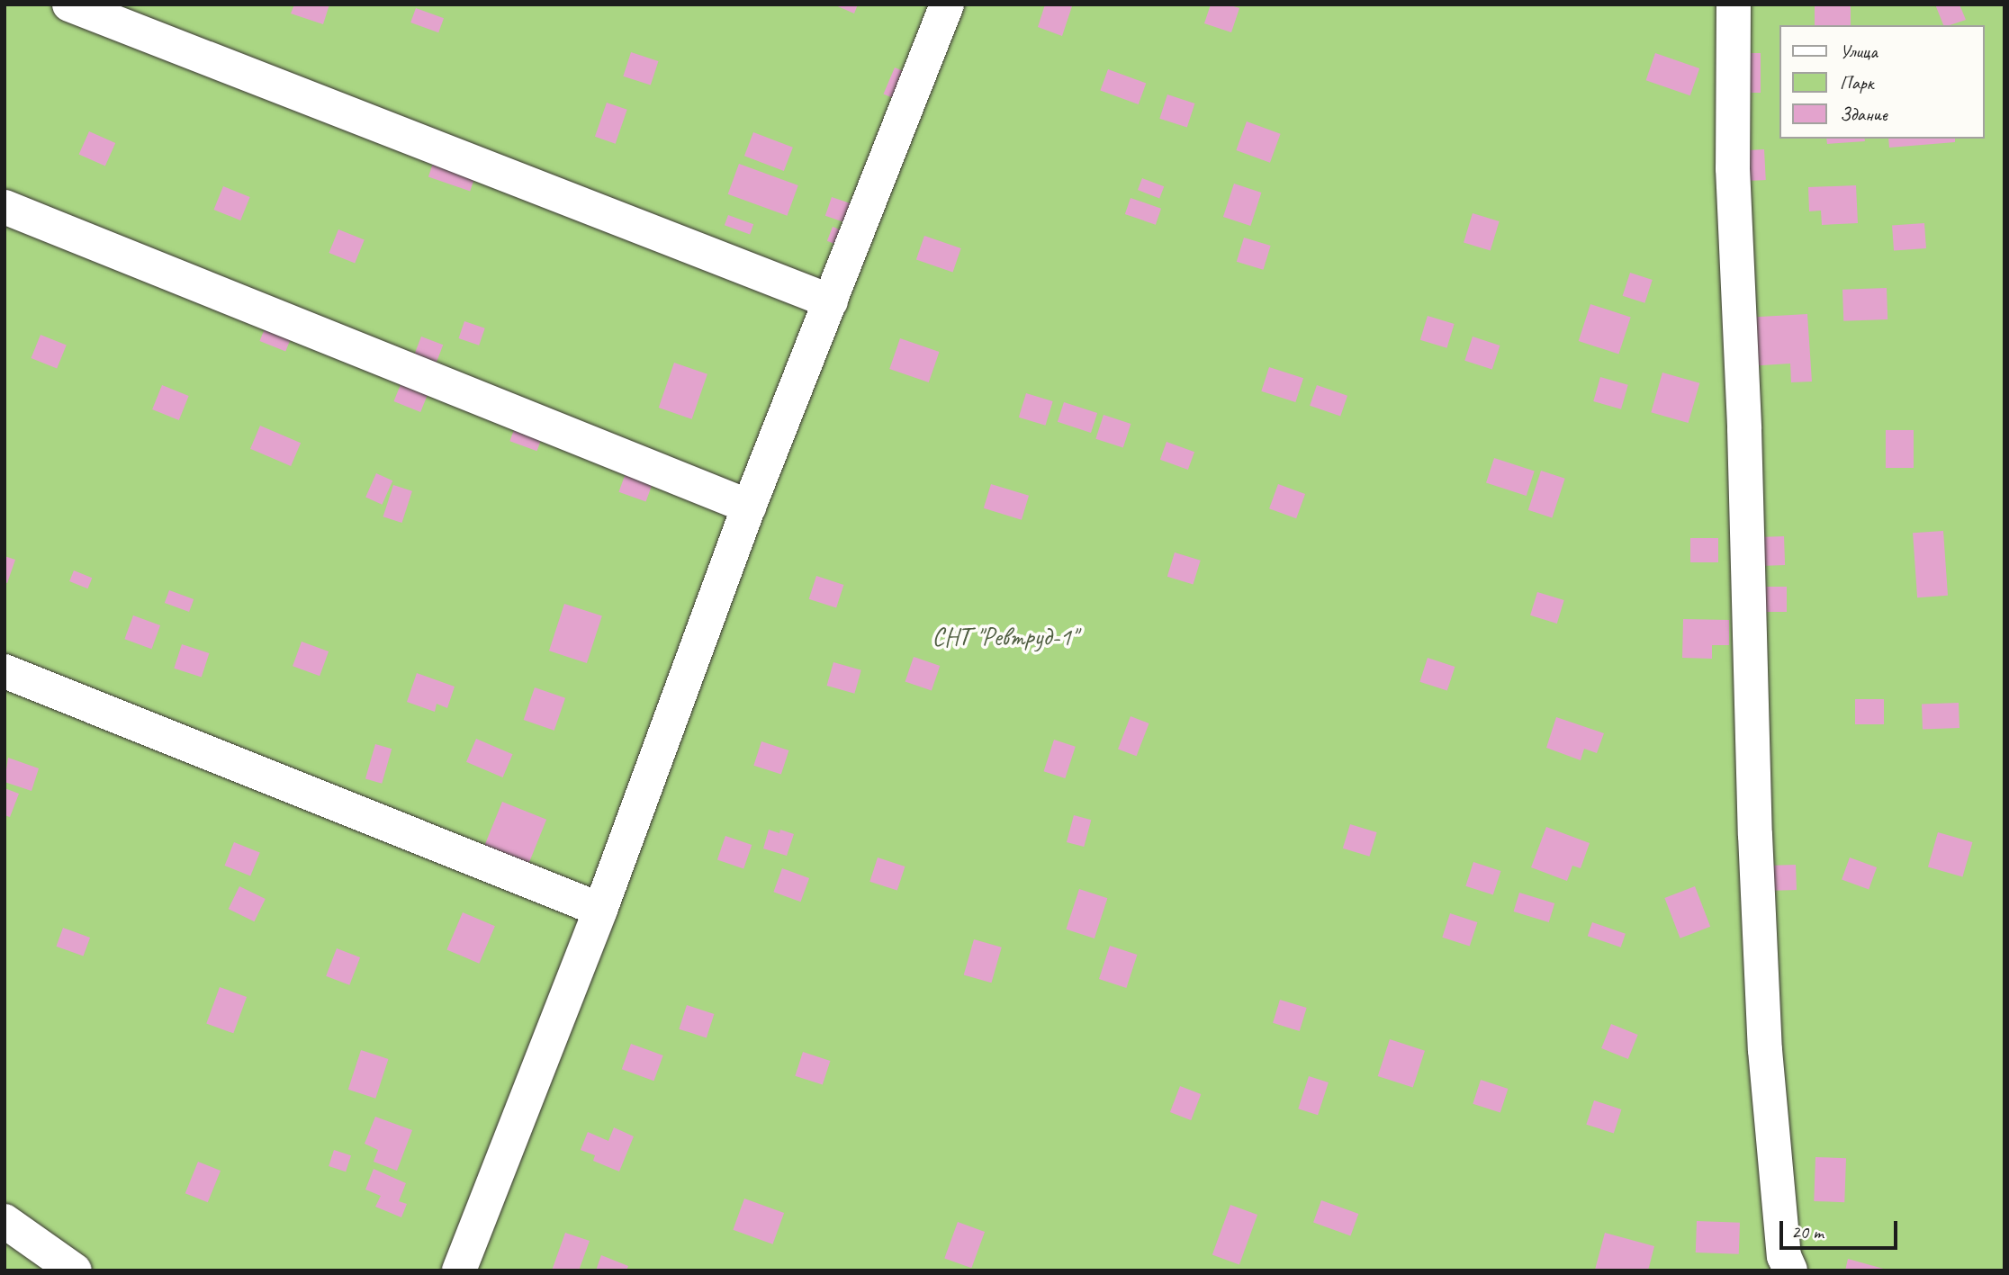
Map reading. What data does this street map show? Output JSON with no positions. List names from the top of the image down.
{
  "parks": ["СНТ \"Ревтруд-1\""],
  "legend": ["Улица", "Парк", "Здание"],
  "scale_bar": "20 m"
}
